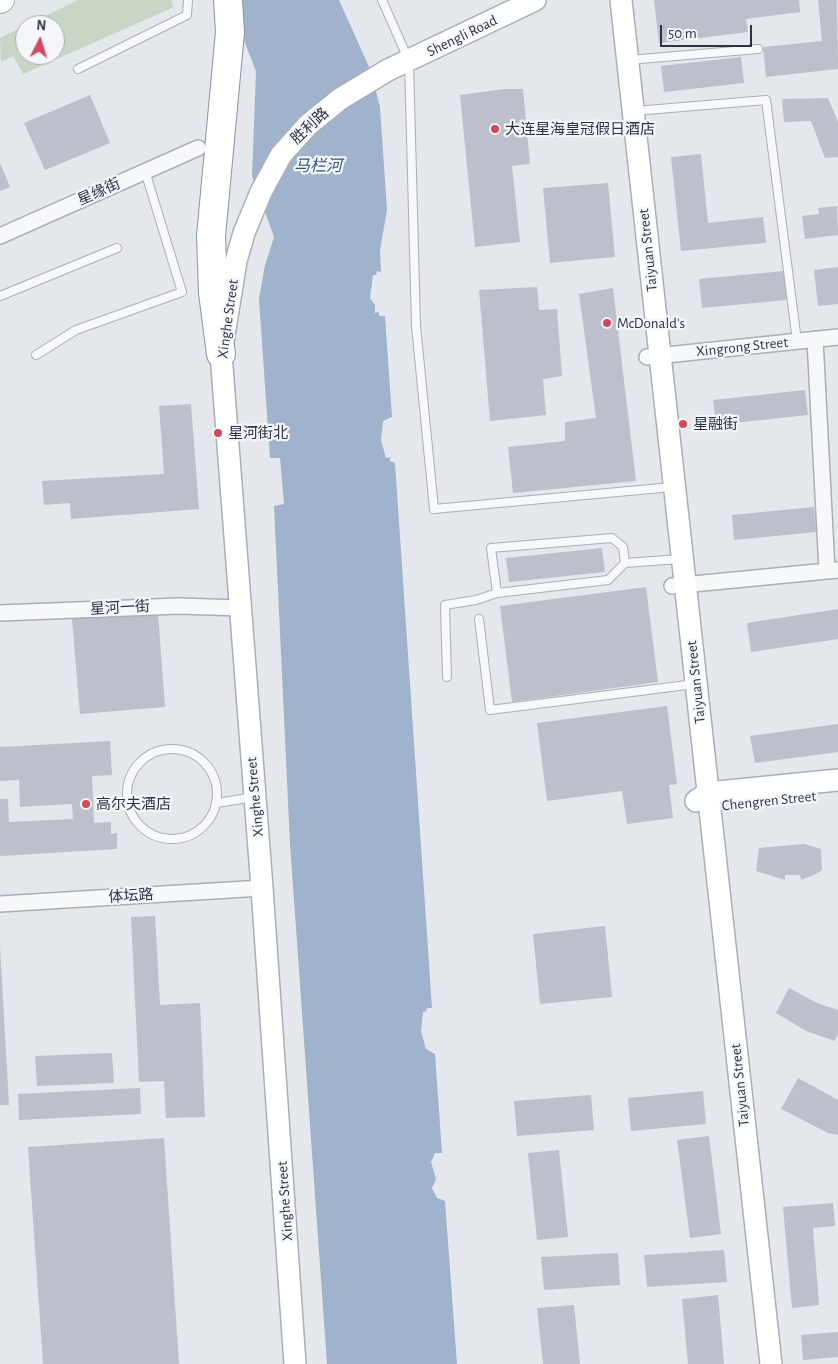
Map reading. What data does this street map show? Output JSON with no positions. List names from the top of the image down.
{
  "streets": {
    "main road": [
      "Shengli Road",
      "胜利路",
      "Taiyuan Street",
      "Xinghe Street",
      "Chengren Street"
    ],
    "street": [
      "星缘街",
      "Xingrong Street",
      "星河一街",
      "体坛路"
    ]
  },
  "crossings": [
    ["Shengli Road", "胜利路"],
    ["胜利路", "Xinghe Street"],
    ["Taiyuan Street", "Xingrong Street"],
    ["Taiyuan Street", "Chengren Street"],
    ["Xinghe Street", "星河一街"],
    ["Xinghe Street", "体坛路"]
  ],
  "water": ["马栏河"],
  "places": [
    "大连星海皇冠假日酒店",
    "McDonald's",
    "星融街",
    "星河街北",
    "高尔夫酒店"
  ],
  "scale_bar": "50 m",
  "north": "top"
}
